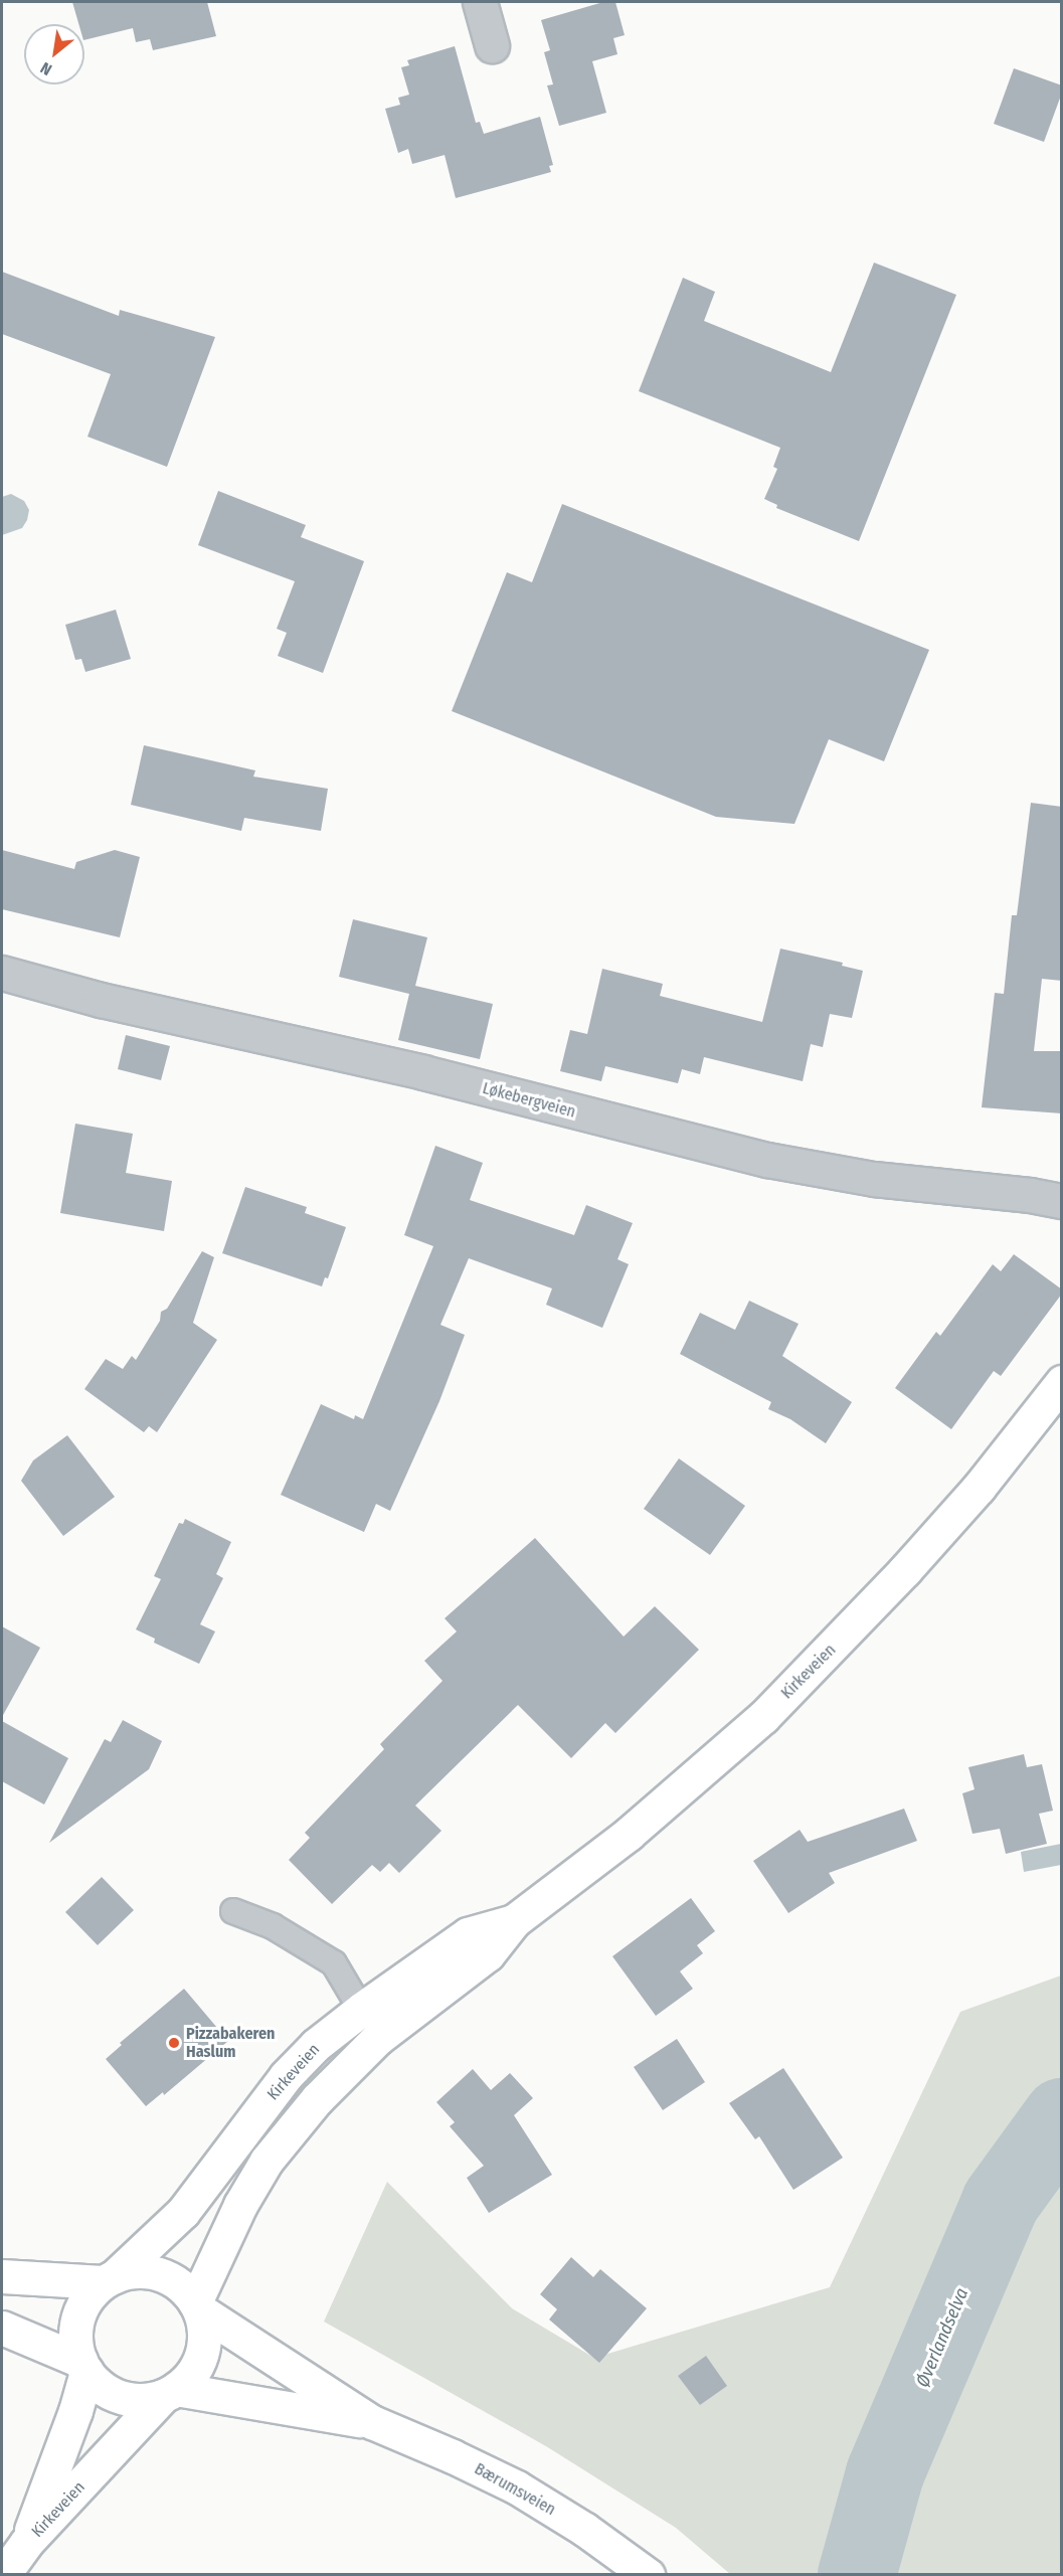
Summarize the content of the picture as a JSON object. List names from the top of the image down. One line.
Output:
{"streets":{"main road":["Kirkeveien","Bærumsveien"],"street":["Løkebergveien"]},"crossings":[["Kirkeveien","Bærumsveien"]],"water":["Øverlandselva"],"places":["Pizzabakeren Haslum"],"north":"bottom left"}
